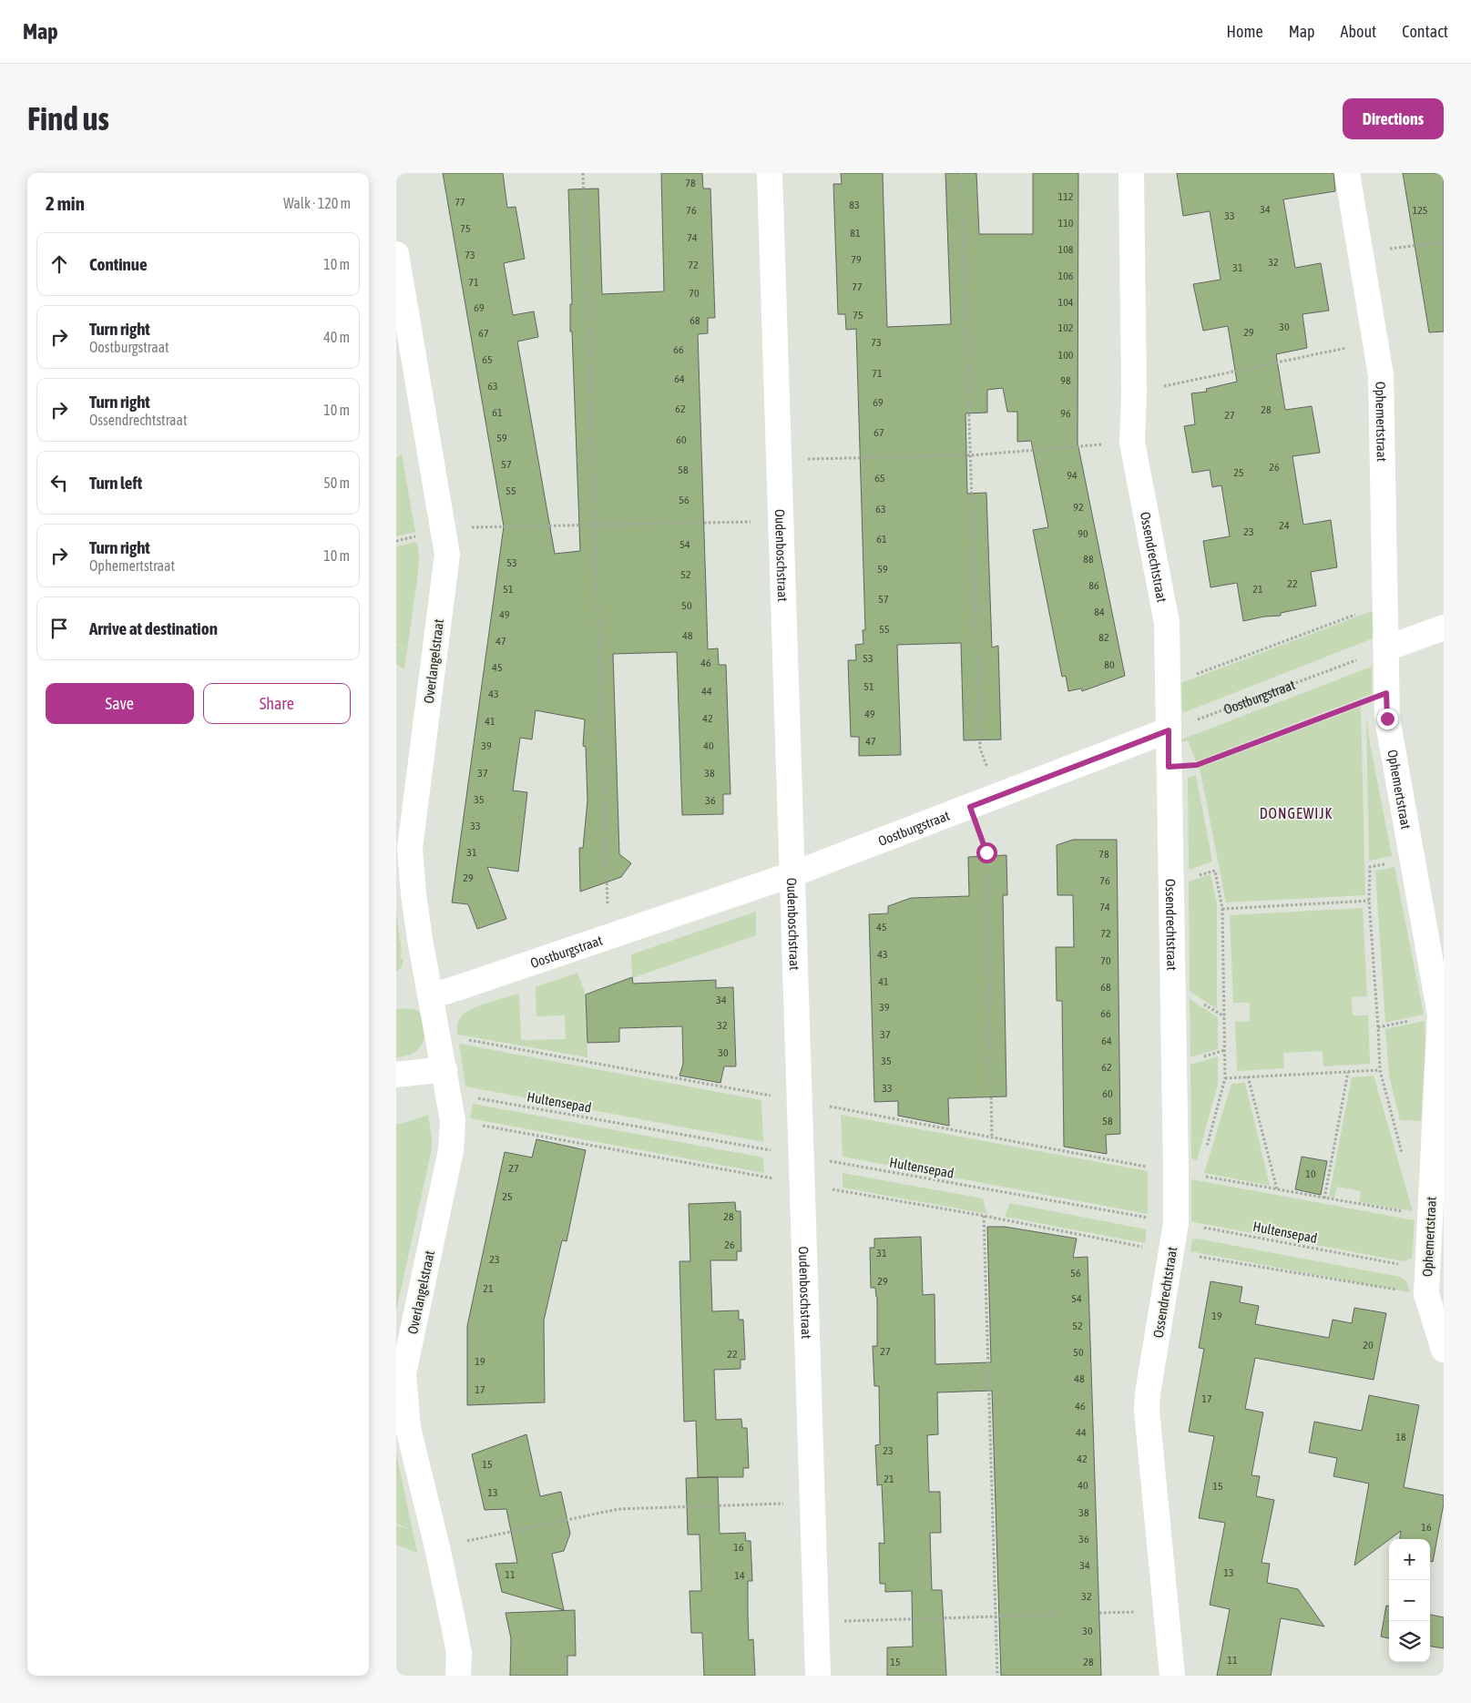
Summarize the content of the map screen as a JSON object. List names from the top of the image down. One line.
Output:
{"streets":{"street":["Ophemertstraat","Oudenboschstraat","Ossendrechtstraat","Overlangelstraat","Oostburgstraat"],"path":["Hultensepad"]},"crossings":[["Ophemertstraat","Oostburgstraat"],["Ophemertstraat","Hultensepad"],["Oudenboschstraat","Oostburgstraat"],["Oudenboschstraat","Hultensepad"],["Ossendrechtstraat","Oostburgstraat"],["Ossendrechtstraat","Hultensepad"],["Overlangelstraat","Oostburgstraat"],["Overlangelstraat","Hultensepad"]],"districts":["DONGEWIJK"],"house_numbers":["78","112","77","83","34","76","125","33","110","75","81","74","108","73","79","32","72","31","106","71","77","70","104","69","75","68","30","102","29","67","73","66","100","65","71","64","98","63","69","62","28","61","96","27","67","59","60","57","26","58","25","94","65","55","56","92","63","24","23","90","61","54","88","53","59","52","22","86","51","21","57","50","84","49","55","48","82","47","53","46","80","45","51","44","43","49","42","41","47","39","40","37","38","35","36","33","31","78","29","76","74","45","72","43","70","41","68","34","39","66","32","37","64","30","35","62","33","60","58","27","10","25","28","26","31","23","56","29","21","54","19","52","20","27","50","22","19","48","17","17","46","44","18","23","42","15","21","40","15","13","38","16","36","16","34","13","11","14","32","30","11","15","28"],"page":{"header":"Map","nav":["Home","Map","About","Contact"],"buttons":["Directions",["Save","Share"]],"title":"Find us","heading":["2 min","Walk · 120 m"],"list":[["Continue","10 m"],["Turn right","Oostburgstraat","40 m"],["Turn right","Ossendrechtstraat","10 m"],["Turn left","50 m"],["Turn right","Ophemertstraat","10 m"],"Arrive at destination"],"map_buttons":["+","−"]}}
